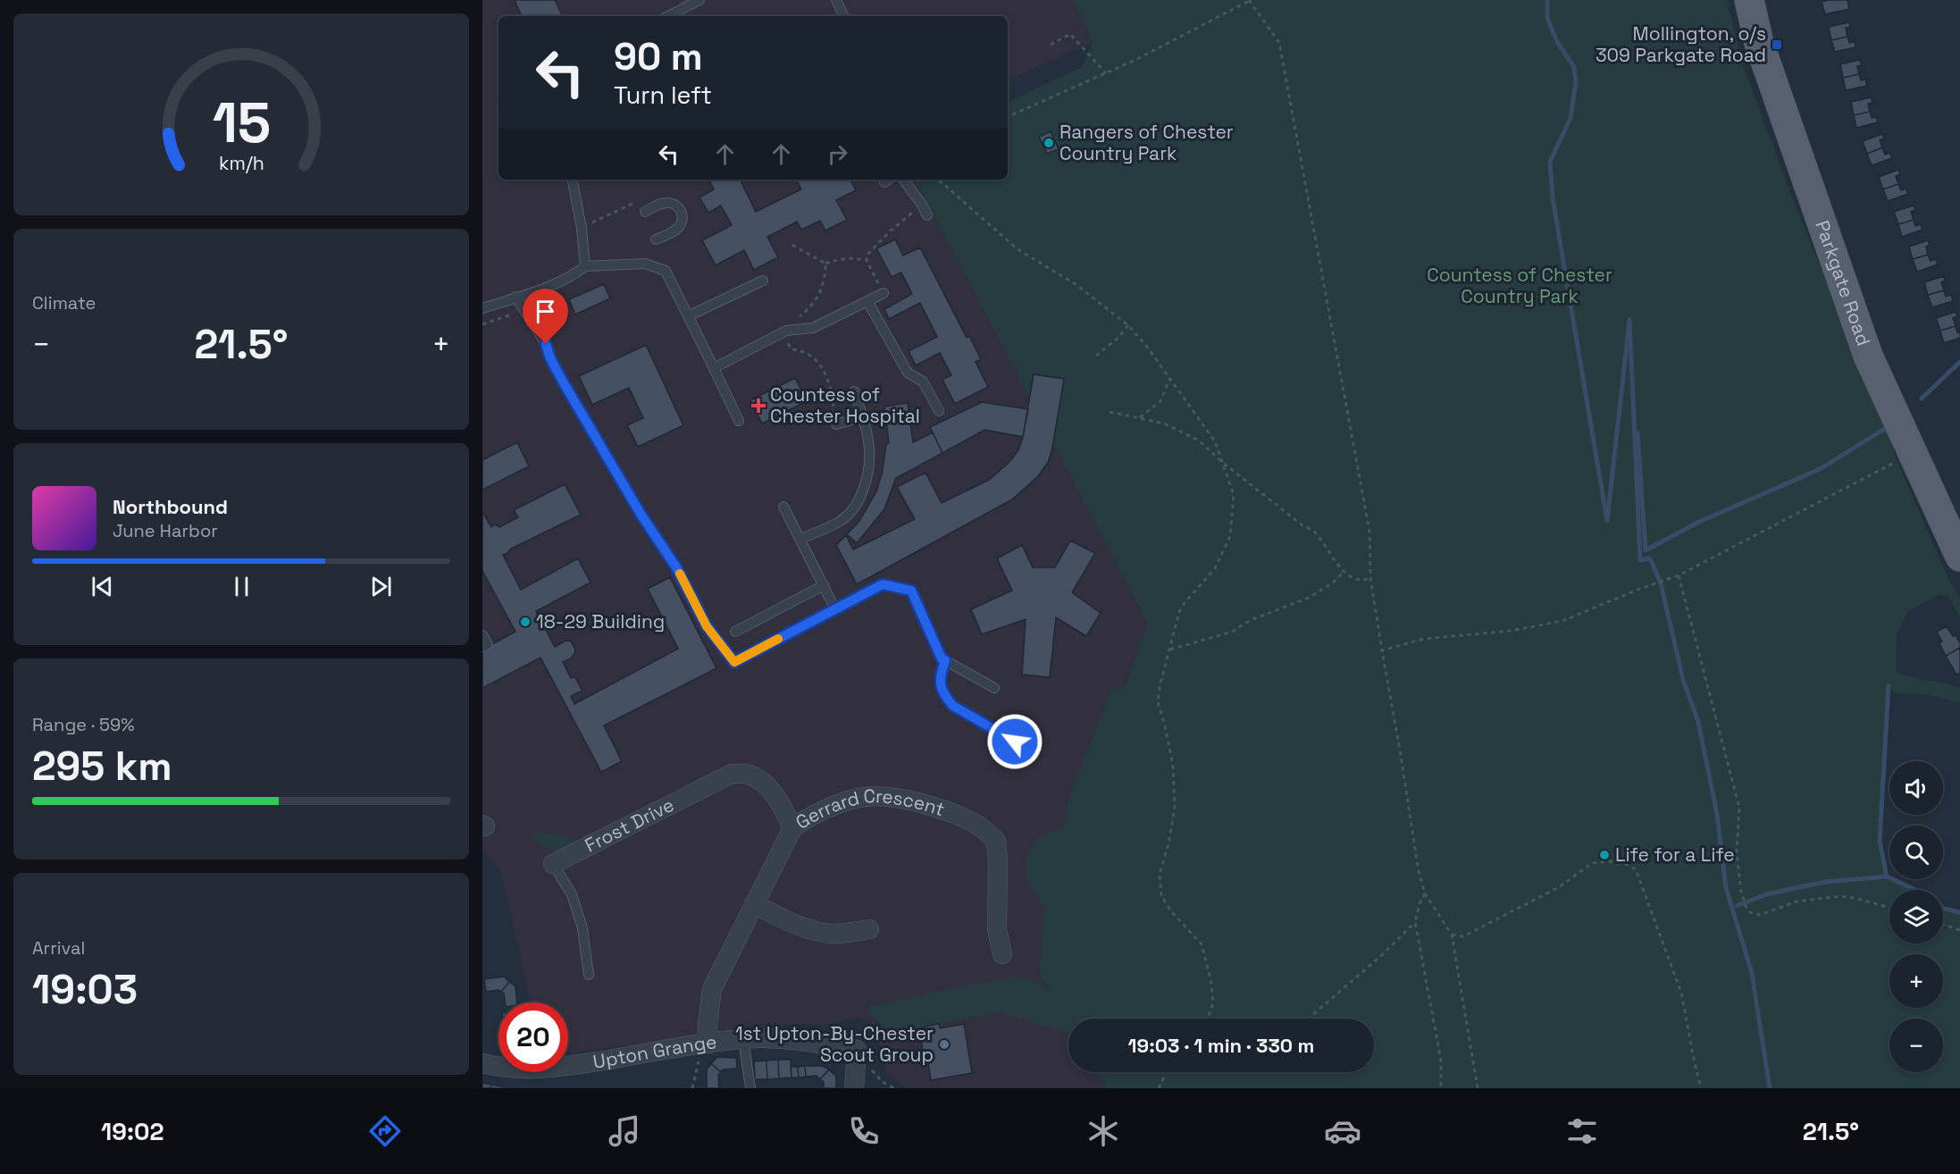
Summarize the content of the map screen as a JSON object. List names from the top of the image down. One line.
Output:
{"streets":{"main road":["Parkgate Road"],"street":["Gerrard Crescent","Frost Drive","Upton Grange"]},"crossings":[["Gerrard Crescent","Frost Drive"],["Gerrard Crescent","Upton Grange"]],"parks":["Countess of Chester Country Park"],"places":{"transit":["Mollington, o/s 309 Parkgate Road"],"other":["Rangers of Chester Country Park","18-29 Building","Life for a Life","1st Upton-By-Chester Scout Group"],"health":["Countess of Chester Hospital"]},"page":{"turn":["90 m","Turn left"],"tile":["Climate",["Range · 59%","295 km"],["Arrival","19:03"]],"heat":["−","21.5°","+"],"song":["Northbound","June Harbor"],"map_buttons":["+","−"],"limit":"20","trip":"19:03 · 1 min · 330 m","tabs":["19:02","21.5°"],"gauge":["15","km/h"]}}
